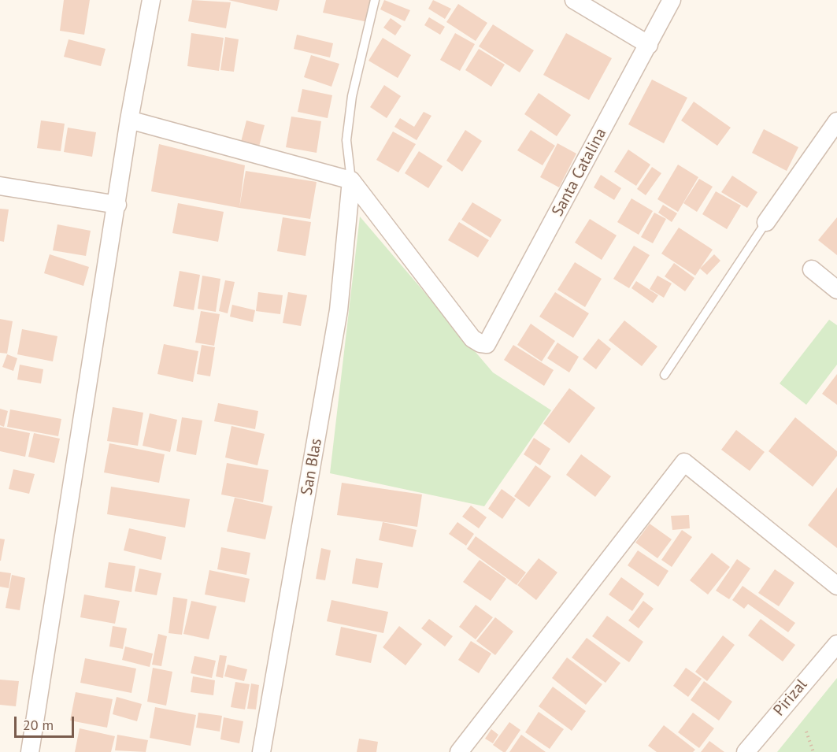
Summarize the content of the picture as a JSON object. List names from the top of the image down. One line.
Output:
{"streets":{"street":["Santa Catalina","San Blas","Pirizal"]},"crossings":[["Santa Catalina","San Blas"]],"scale_bar":"20 m"}
